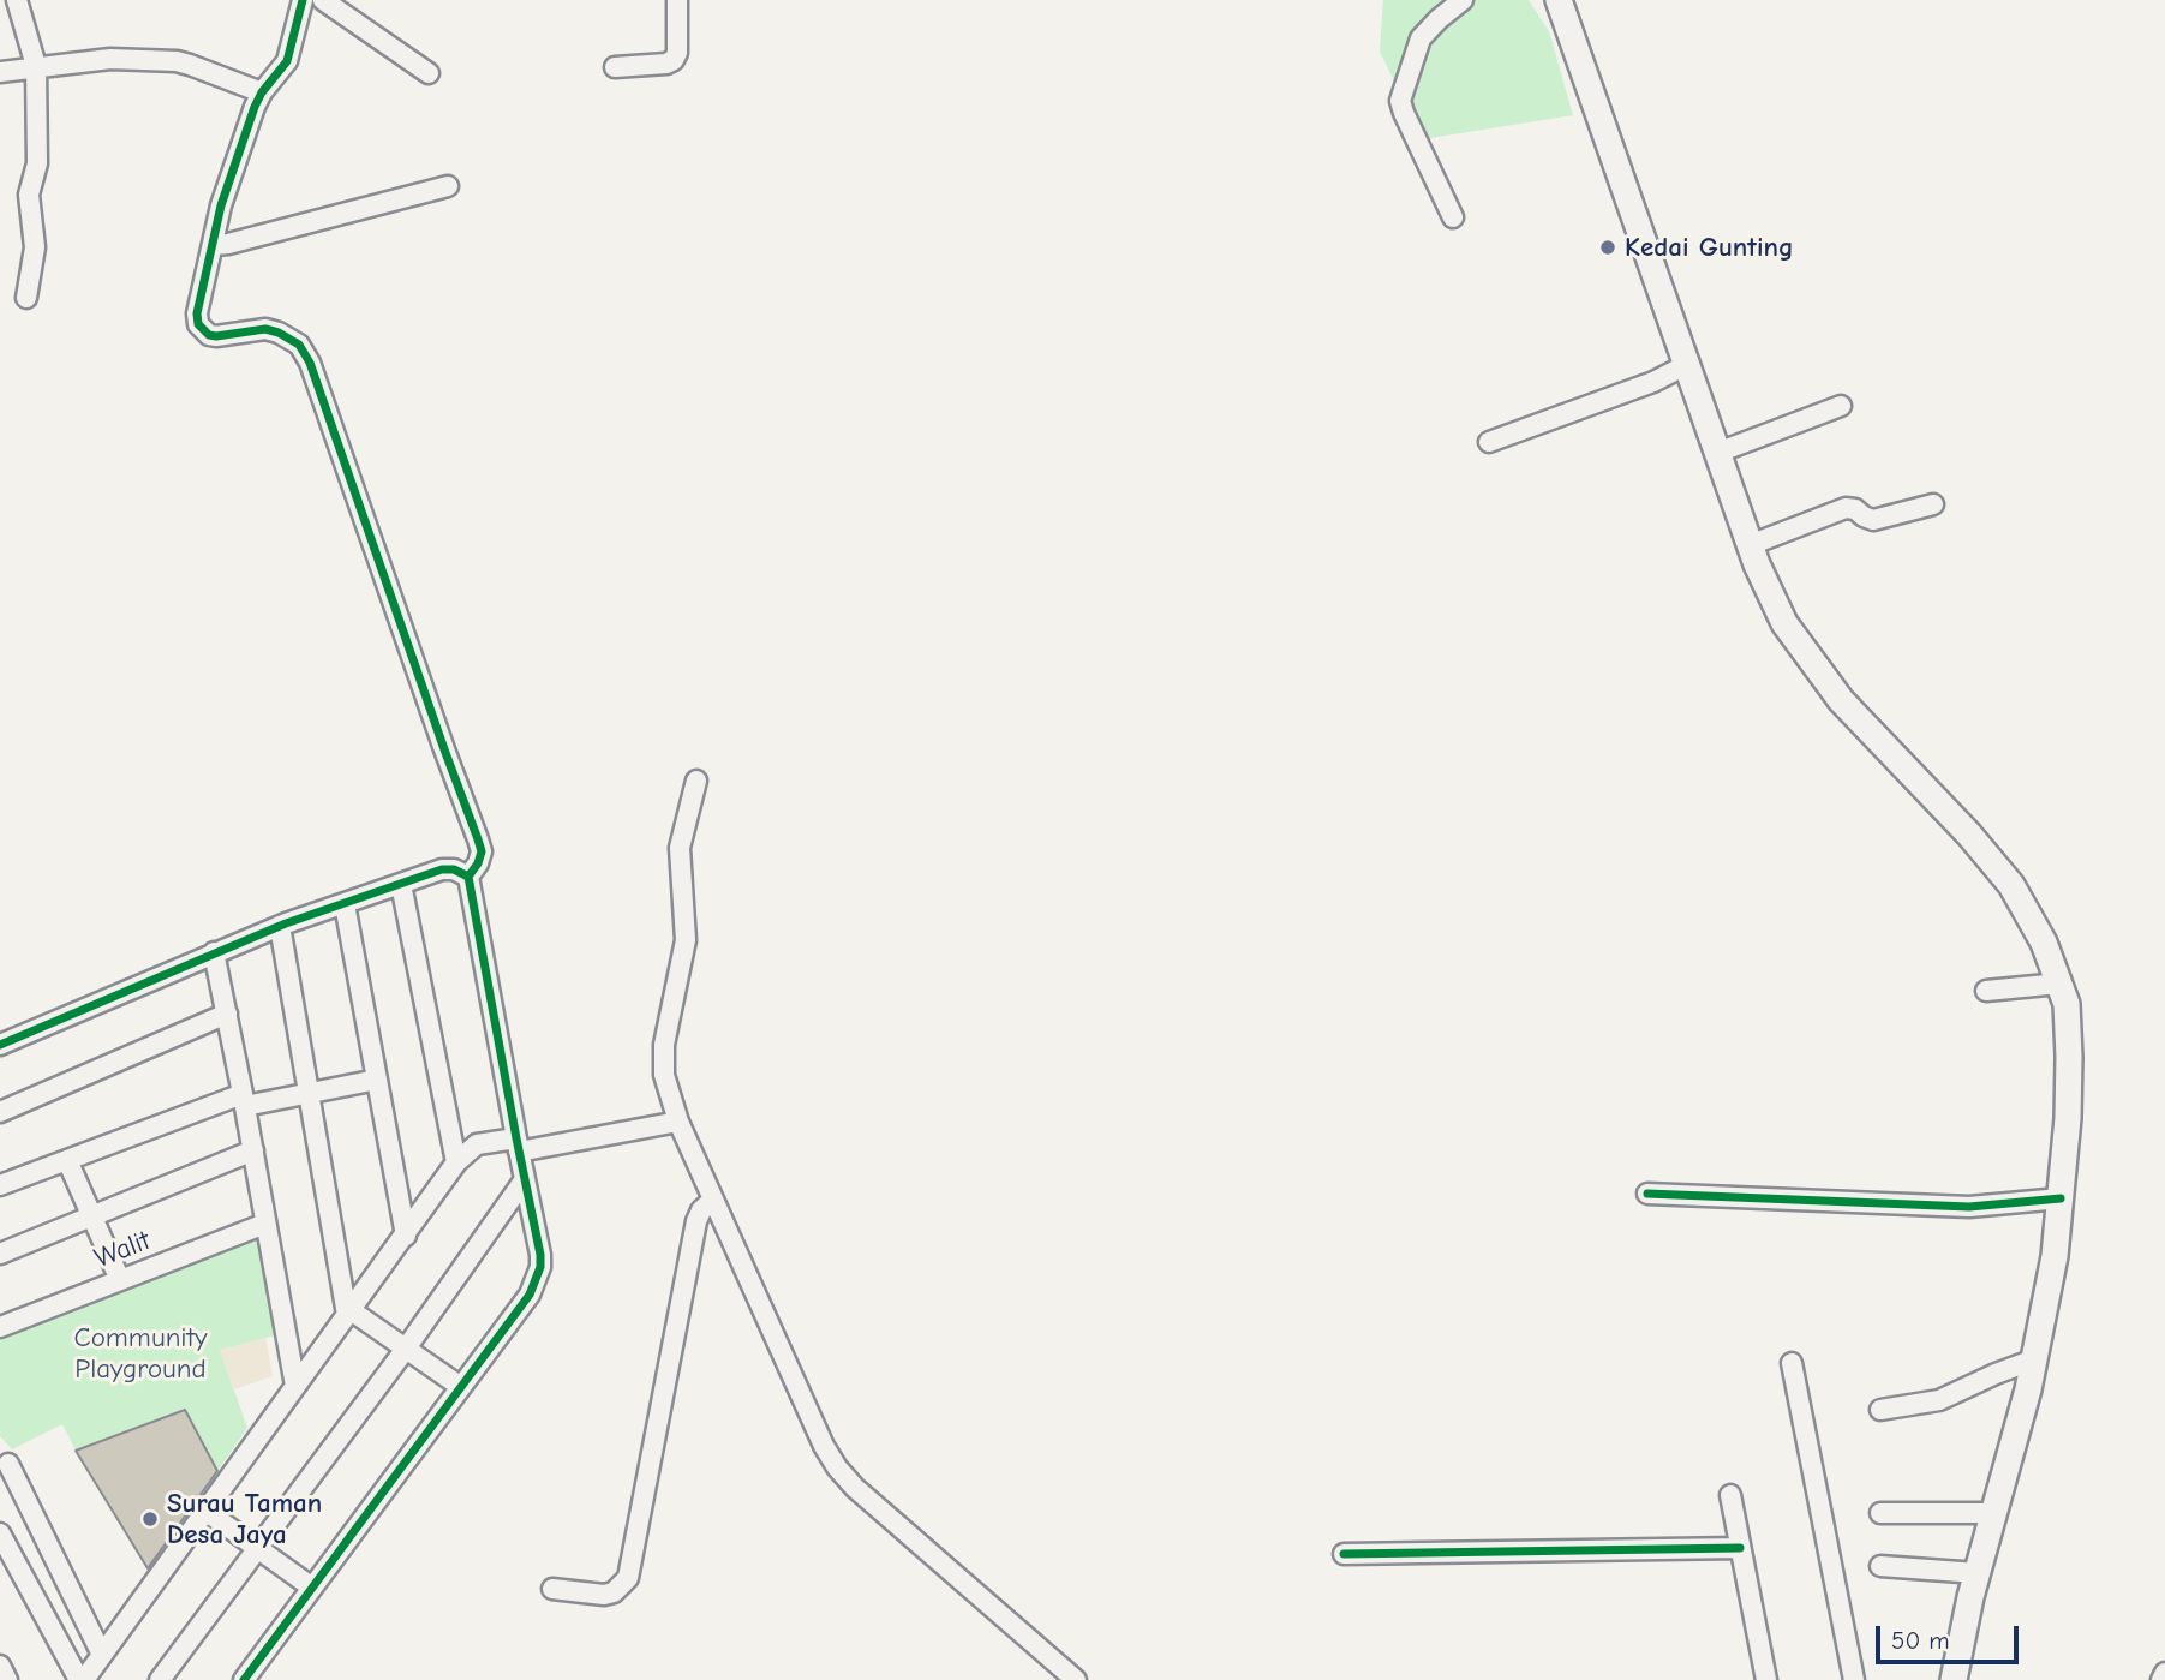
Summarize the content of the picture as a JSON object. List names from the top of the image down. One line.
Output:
{"streets":{"street":["Walit"]},"parks":["Community Playground"],"places":["Kedai Gunting","Surau Taman Desa Jaya"],"scale_bar":"50 m"}
